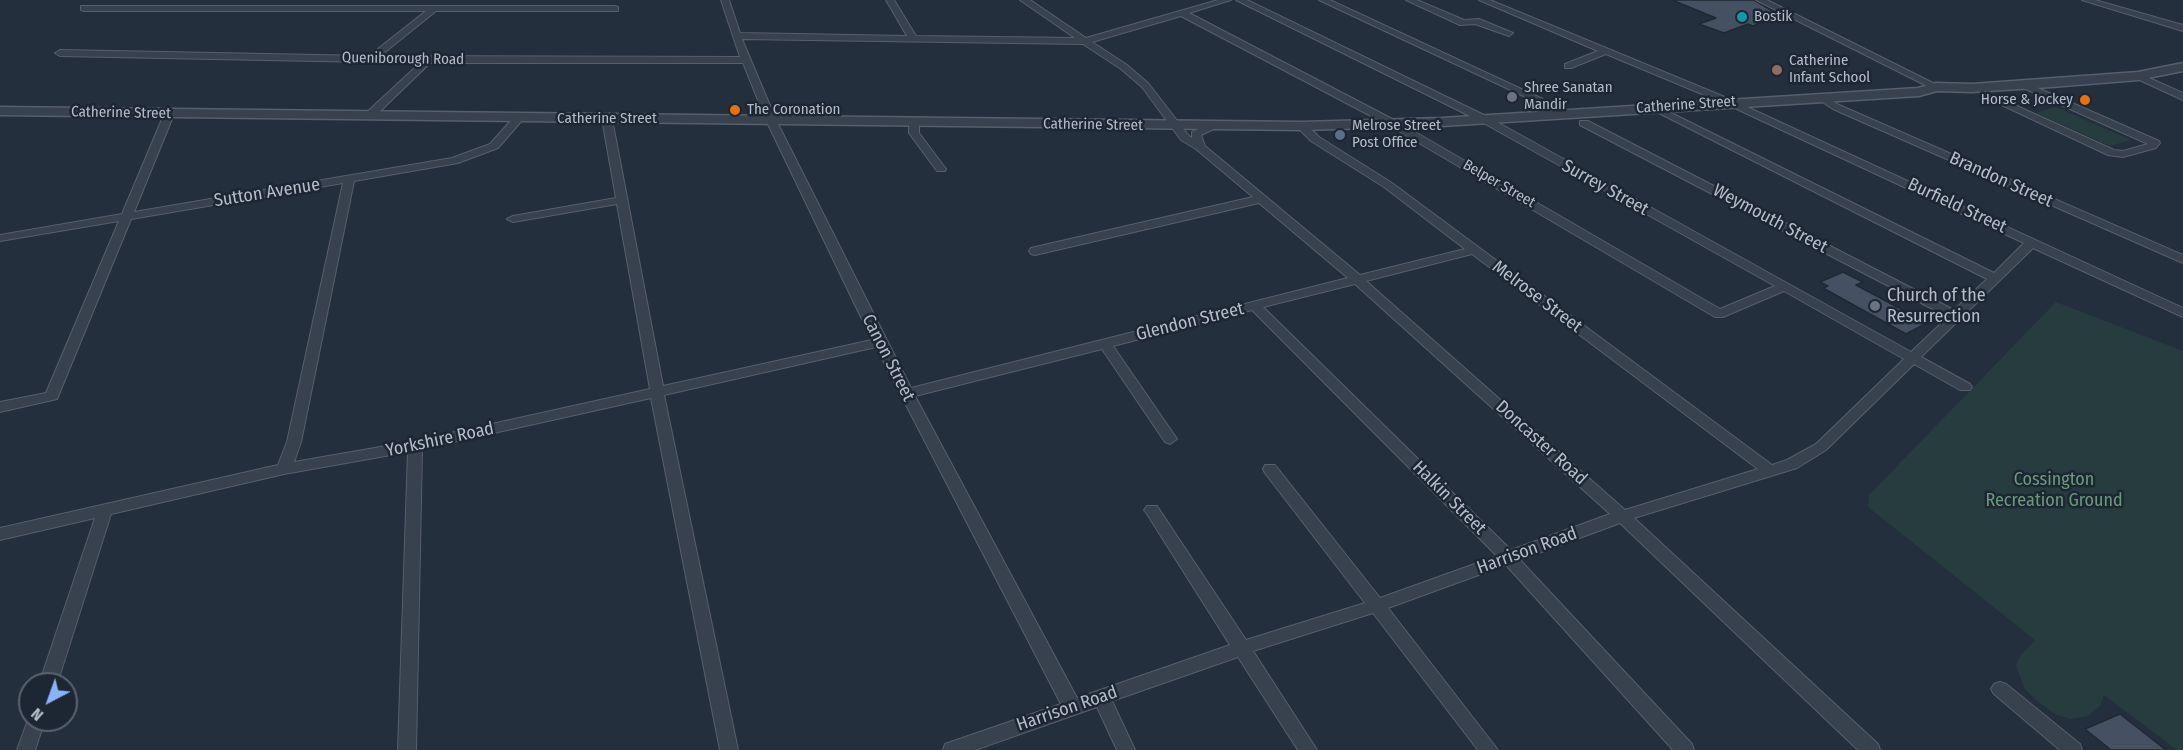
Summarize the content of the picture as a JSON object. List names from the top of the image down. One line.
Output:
{"streets":{"street":["Queniborough Road","Catherine Street","Brandon Street","Belper Street","Surrey Street","Sutton Avenue","Burfield Street","Weymouth Street","Melrose Street","Glendon Street","Canon Street","Yorkshire Road","Doncaster Road","Halkin Street","Harrison Road"]},"crossings":[["Queniborough Road","Canon Street"],["Catherine Street","Brandon Street"],["Catherine Street","Belper Street"],["Catherine Street","Surrey Street"],["Catherine Street","Sutton Avenue"],["Catherine Street","Burfield Street"],["Catherine Street","Melrose Street"],["Catherine Street","Canon Street"],["Catherine Street","Doncaster Road"],["Belper Street","Surrey Street"],["Surrey Street","Harrison Road"],["Burfield Street","Harrison Road"],["Weymouth Street","Harrison Road"],["Melrose Street","Glendon Street"],["Melrose Street","Harrison Road"],["Glendon Street","Canon Street"],["Glendon Street","Doncaster Road"],["Glendon Street","Halkin Street"],["Canon Street","Yorkshire Road"],["Canon Street","Harrison Road"],["Doncaster Road","Harrison Road"],["Halkin Street","Harrison Road"]],"parks":["Cossington Recreation Ground"],"places":["Bostik","Catherine Infant School","Shree Sanatan Mandir","Horse & Jockey","The Coronation","Melrose Street Post Office","Church of the Resurrection"],"north":"bottom left"}
